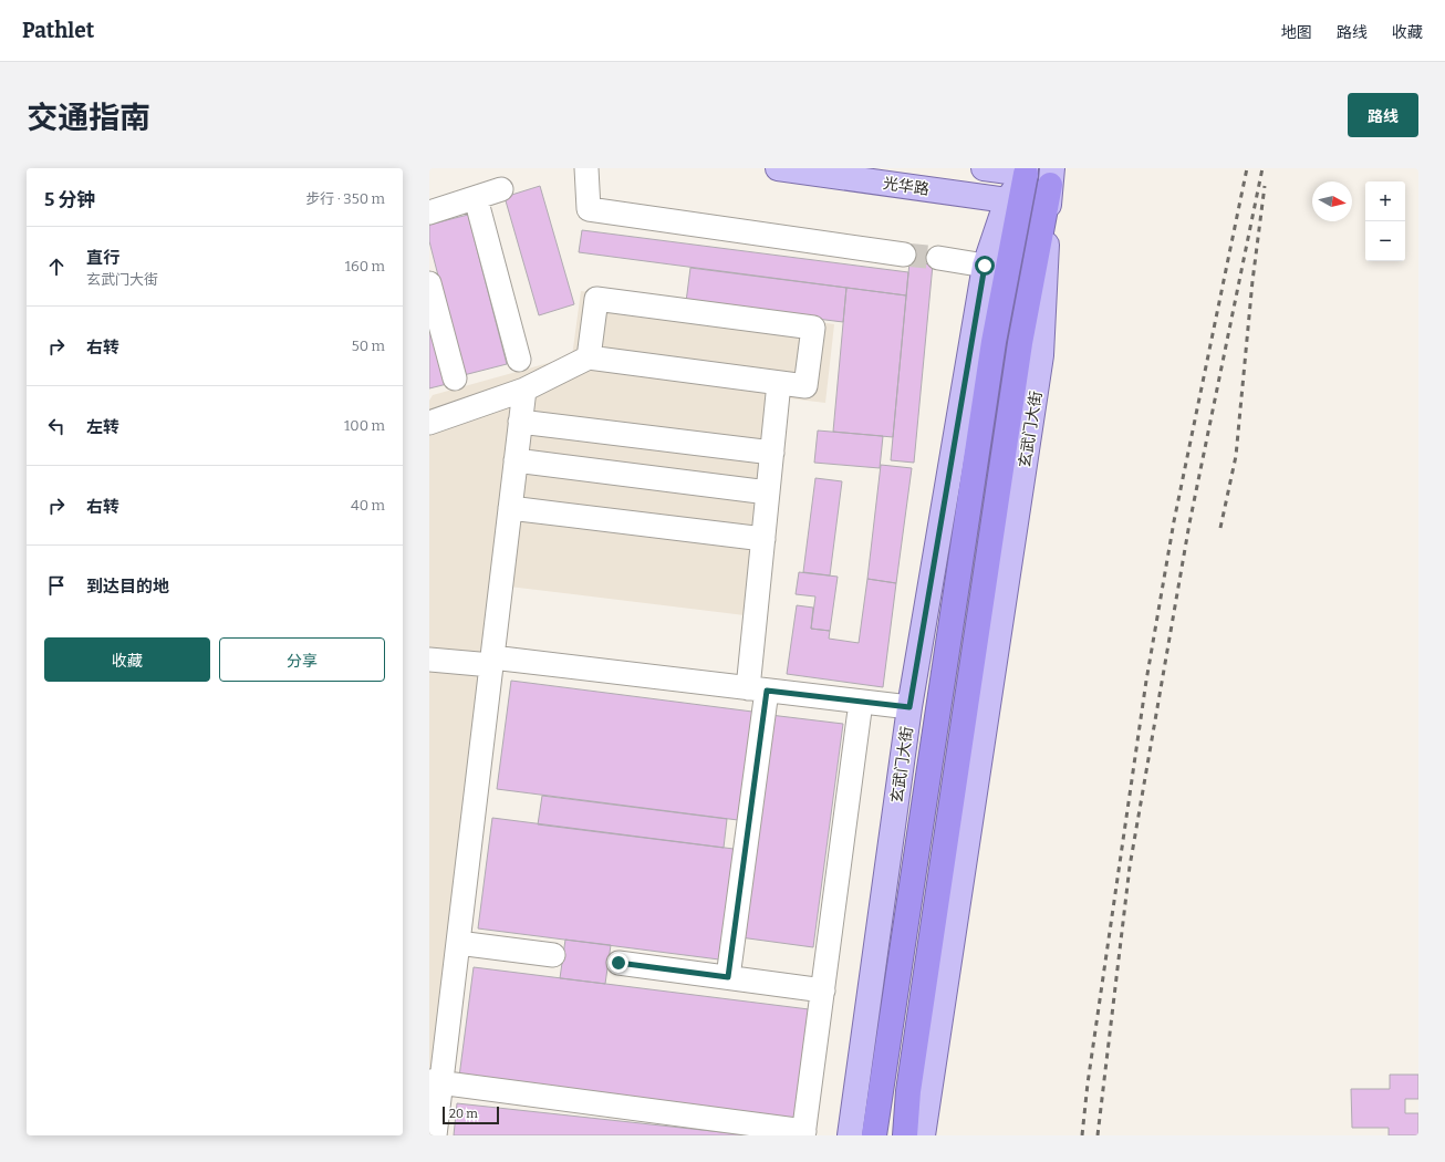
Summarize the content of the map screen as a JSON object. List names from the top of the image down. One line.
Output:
{"streets":{"main road":["光华路","玄武门大街"]},"crossings":[["光华路","玄武门大街"]],"scale_bar":"20 m","north":"right","page":{"header":"Pathlet","nav":["地图","路线","收藏"],"title":"交通指南","buttons":["路线",["收藏","分享"]],"heading":["5 分钟","步行 · 350 m"],"map_buttons":["+","−"],"list":[["直行","玄武门大街","160 m"],["右转","50 m"],["左转","100 m"],["右转","40 m"],"到达目的地"],"scale":"20 m"}}
